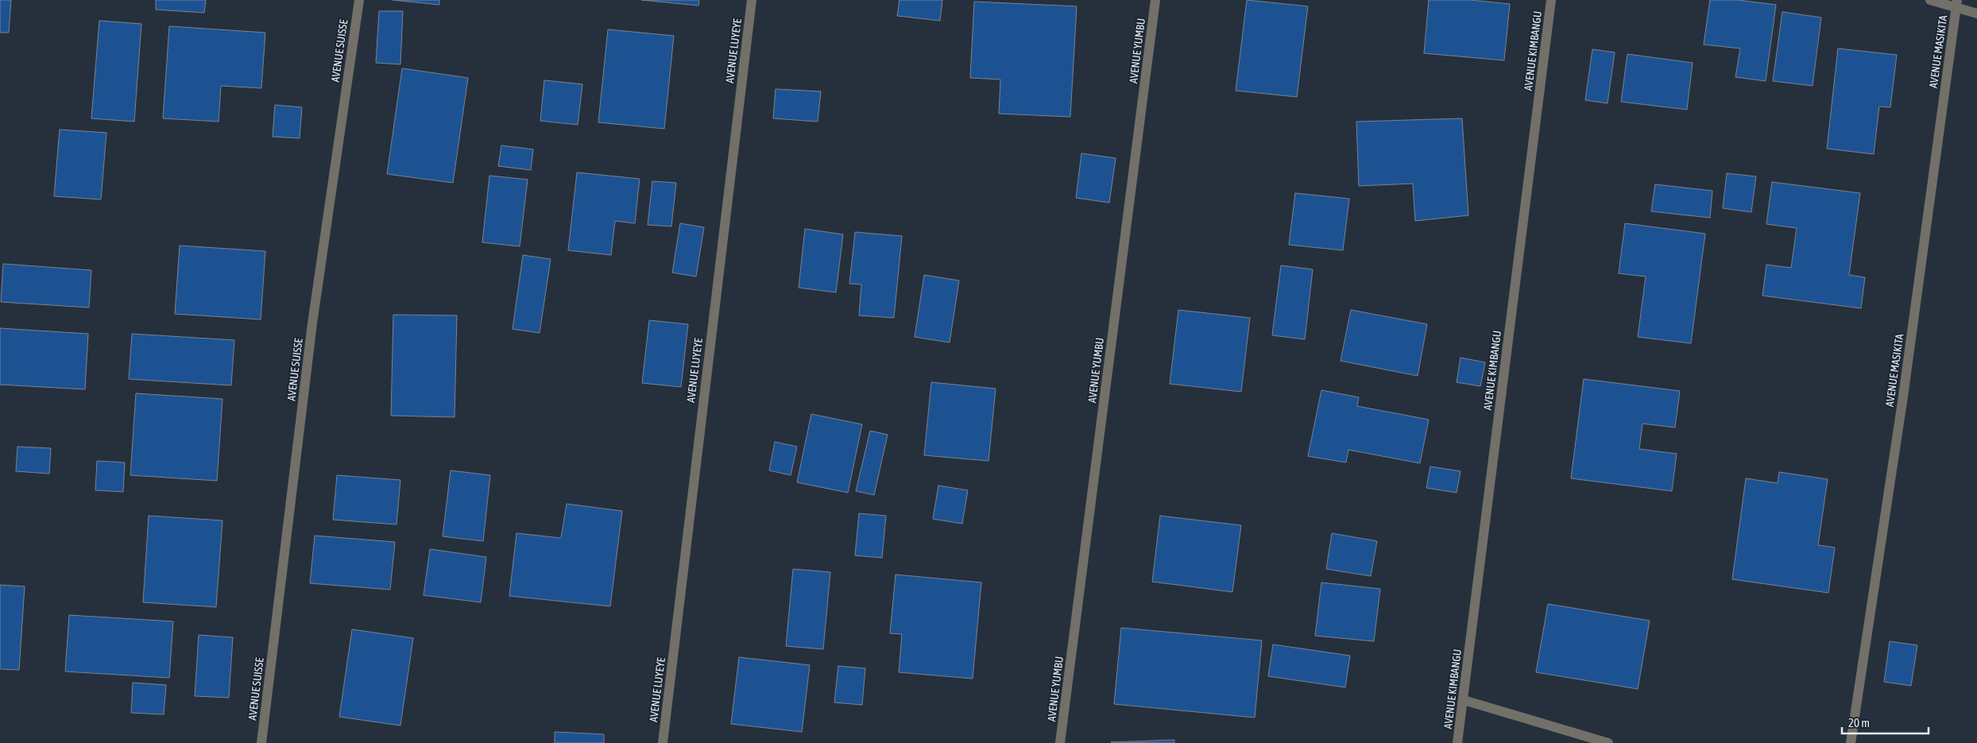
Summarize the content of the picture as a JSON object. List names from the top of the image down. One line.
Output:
{"streets":{"street":["AVENUE SUISSE","AVENUE LUYEYE","AVENUE YUMBU","AVENUE KIMBANGU","AVENUE MASIKITA"]},"scale_bar":"20 m"}
